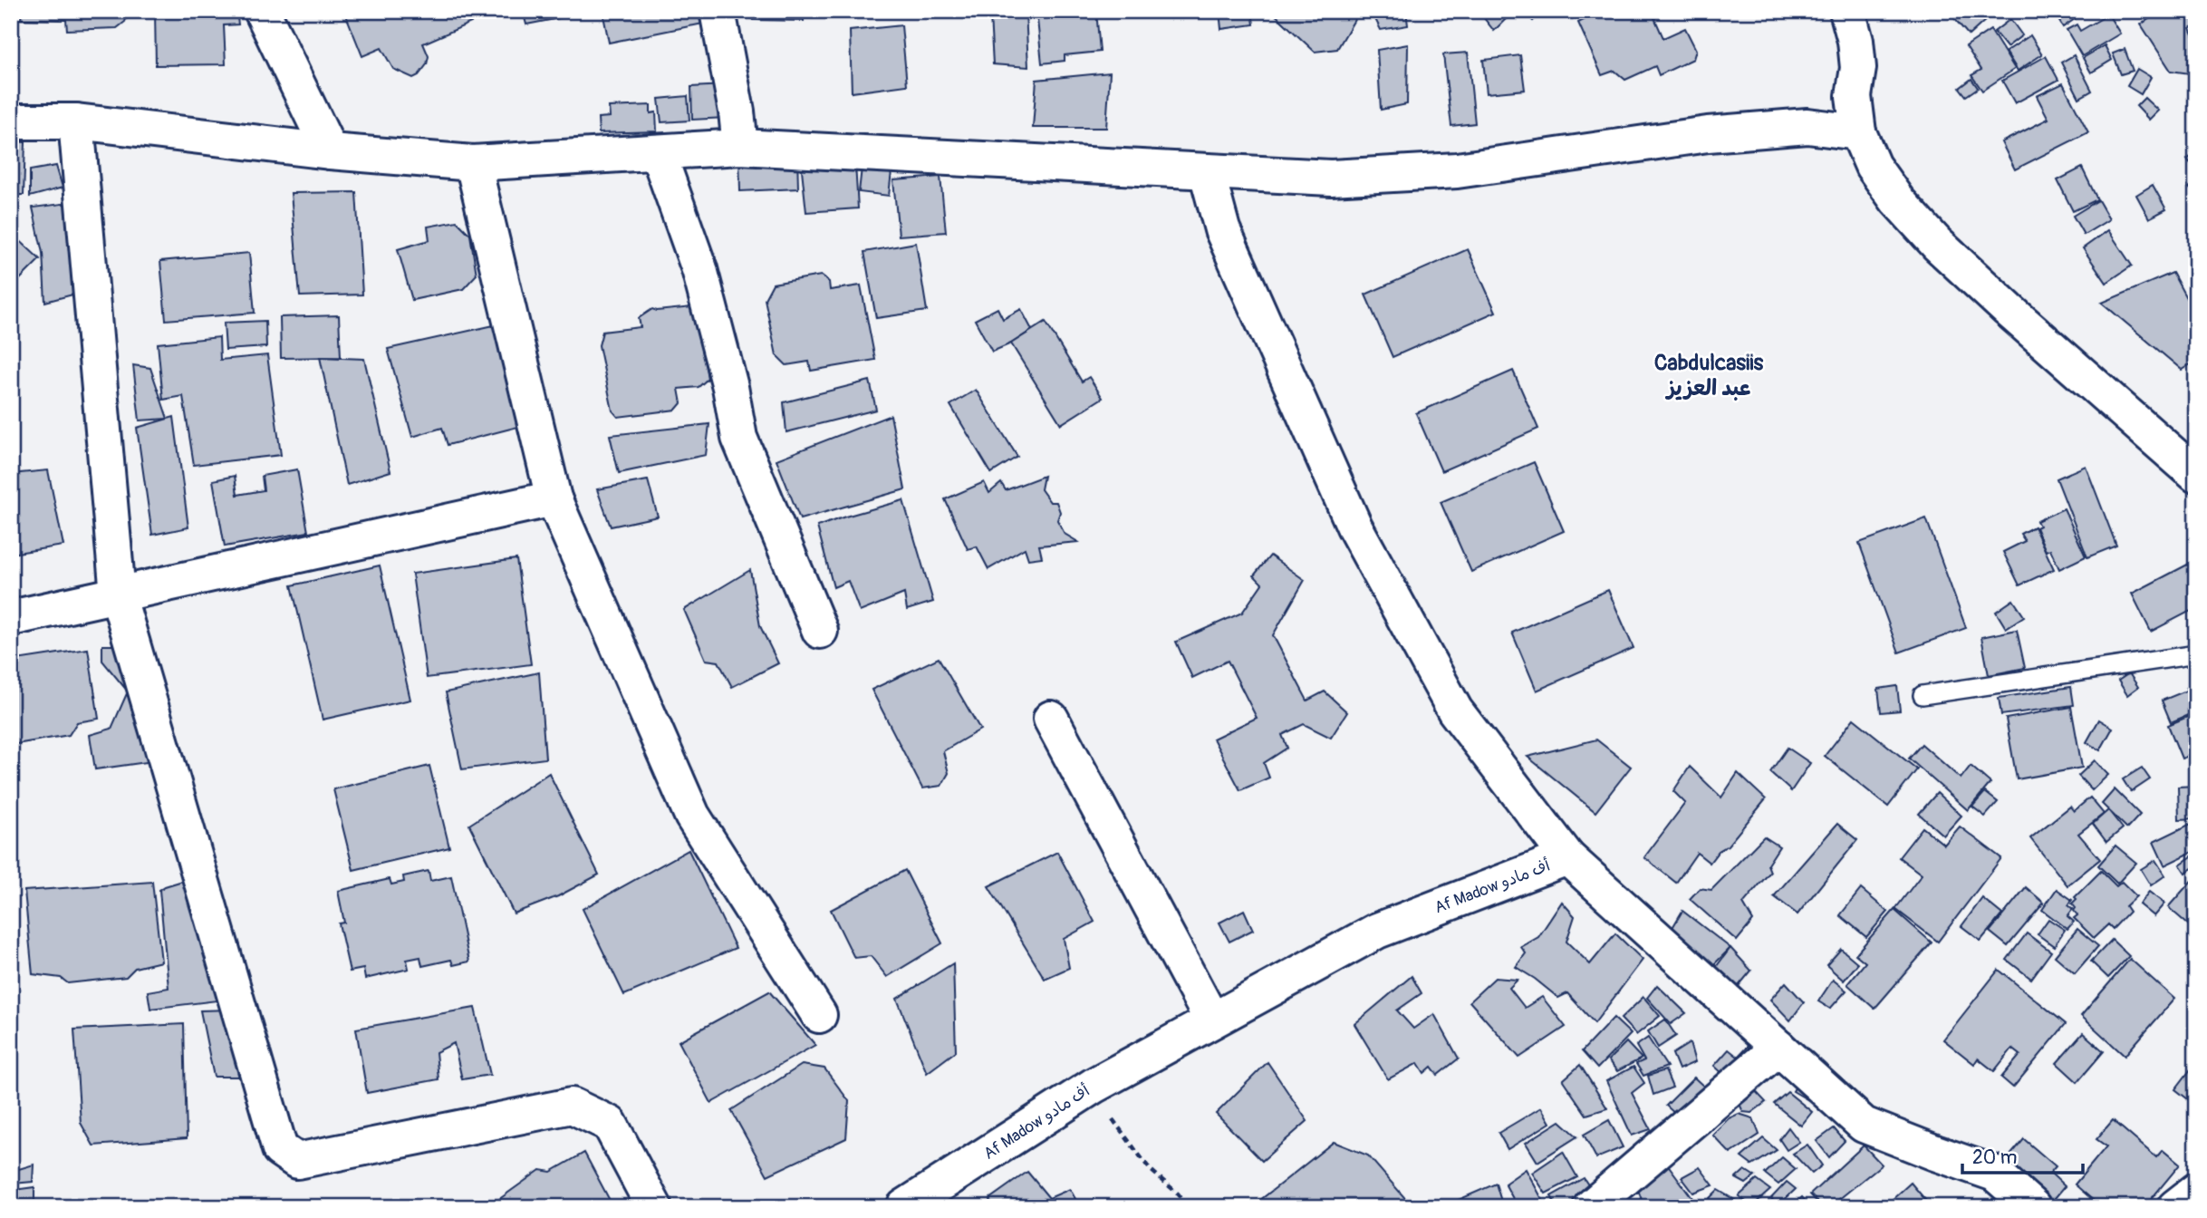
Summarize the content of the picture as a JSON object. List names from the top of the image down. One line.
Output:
{"streets":{"street":["Af Madow أف مادو"]},"districts":["Cabdulcasiis عبد العزيز"],"scale_bar":"20 m"}
